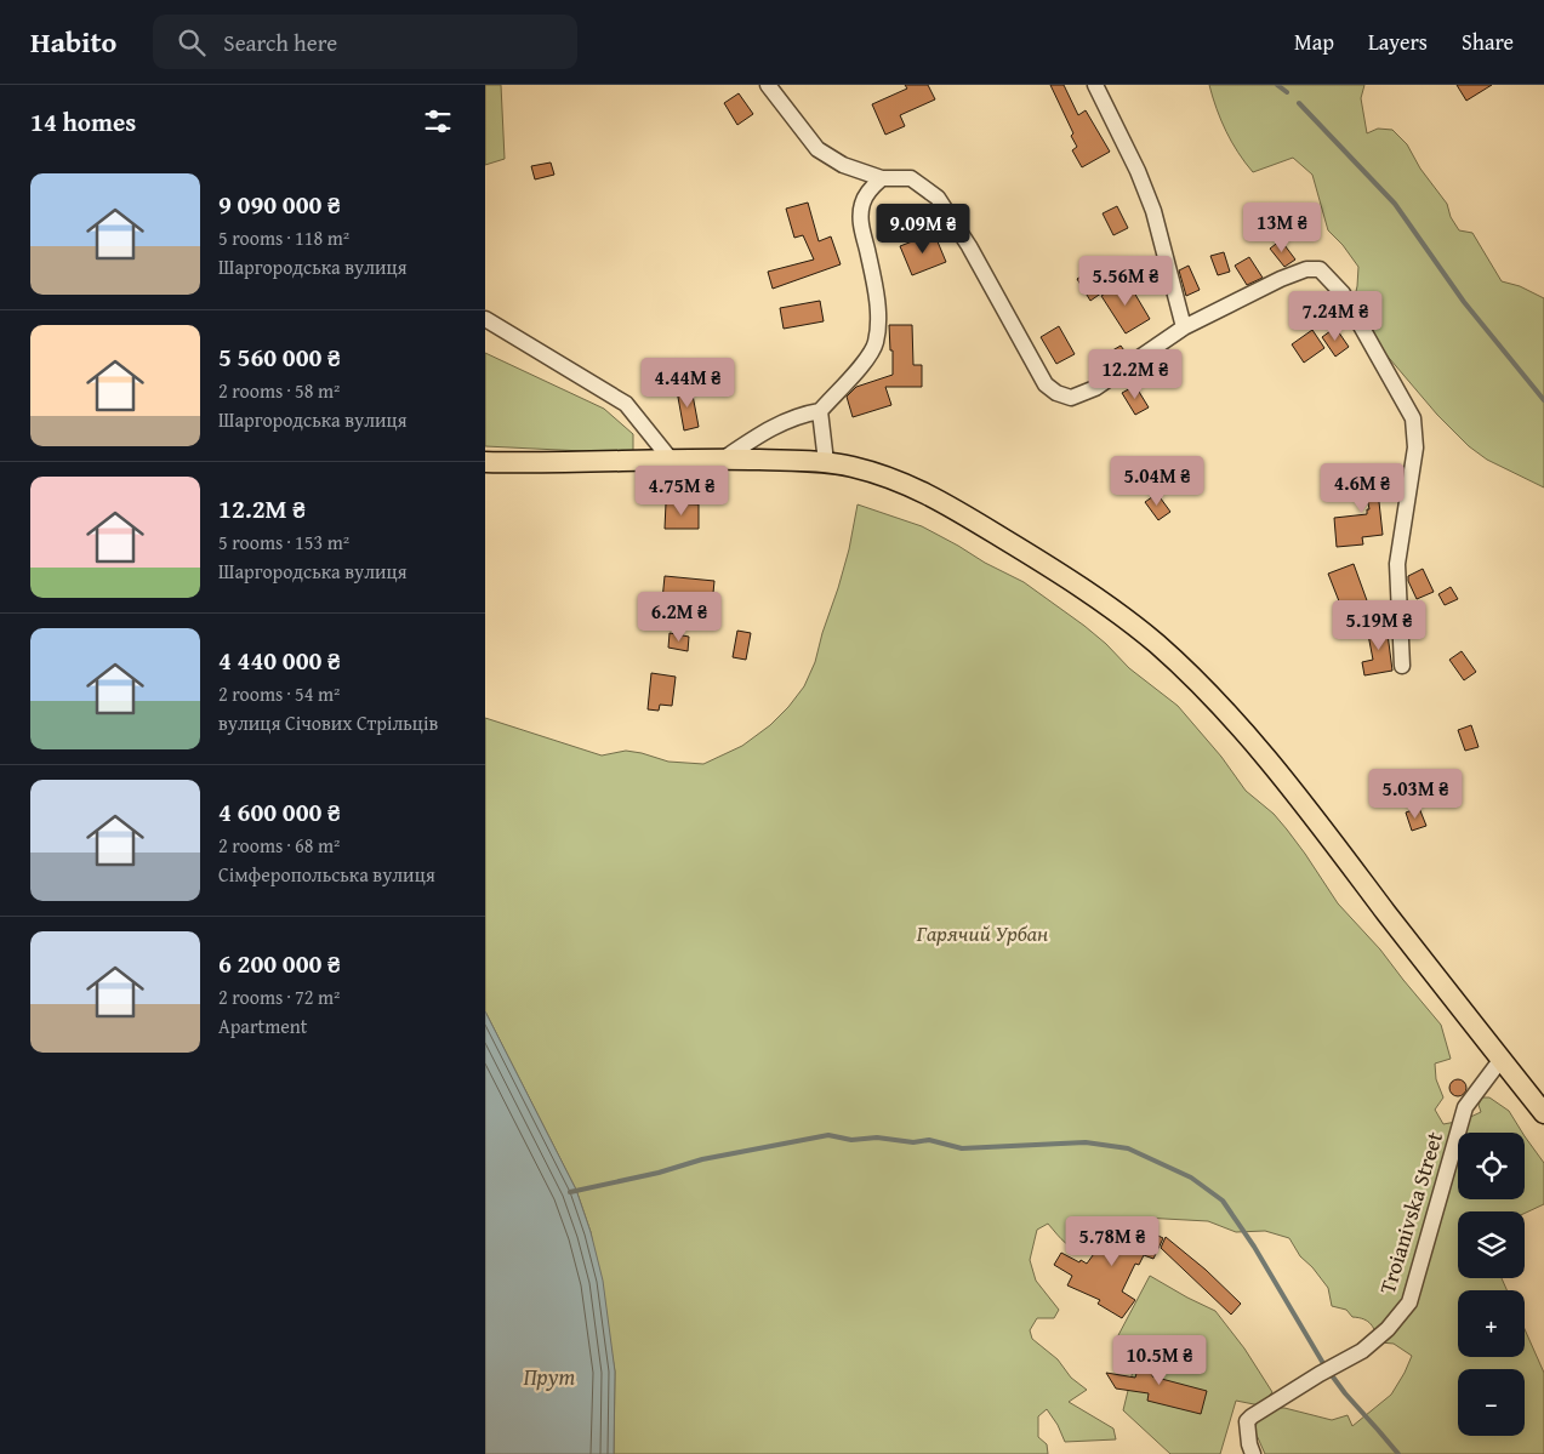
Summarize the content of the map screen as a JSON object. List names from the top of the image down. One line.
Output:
{"streets":{"street":["Troianivska Street"]},"water":["Прут"],"parks":["Гарячий Урбан"],"page":{"header":"Habito","search":"Search here","nav":["Map","Layers","Share"],"heading":"14 homes","list":[{"name":"9 090 000 ₴","note":"5 rooms · 118 m² · Шаргородська вулиця"},{"name":"5 560 000 ₴","note":"2 rooms · 58 m² · Шаргородська вулиця"},{"name":"12.2M ₴","note":"5 rooms · 153 m² · Шаргородська вулиця"},{"name":"4 440 000 ₴","note":"2 rooms · 54 m² · вулиця Січових Стрільців"},{"name":"4 600 000 ₴","note":"2 rooms · 68 m² · Сімферопольська вулиця"},{"name":"6 200 000 ₴","note":"2 rooms · 72 m² · Apartment"}],"price":["13M ₴","9.09M ₴","5.56M ₴","7.24M ₴","12.2M ₴","4.44M ₴","5.04M ₴","4.6M ₴","4.75M ₴","6.2M ₴","5.19M ₴","5.03M ₴","5.78M ₴","10.5M ₴"],"map_buttons":["+","−"]}}
